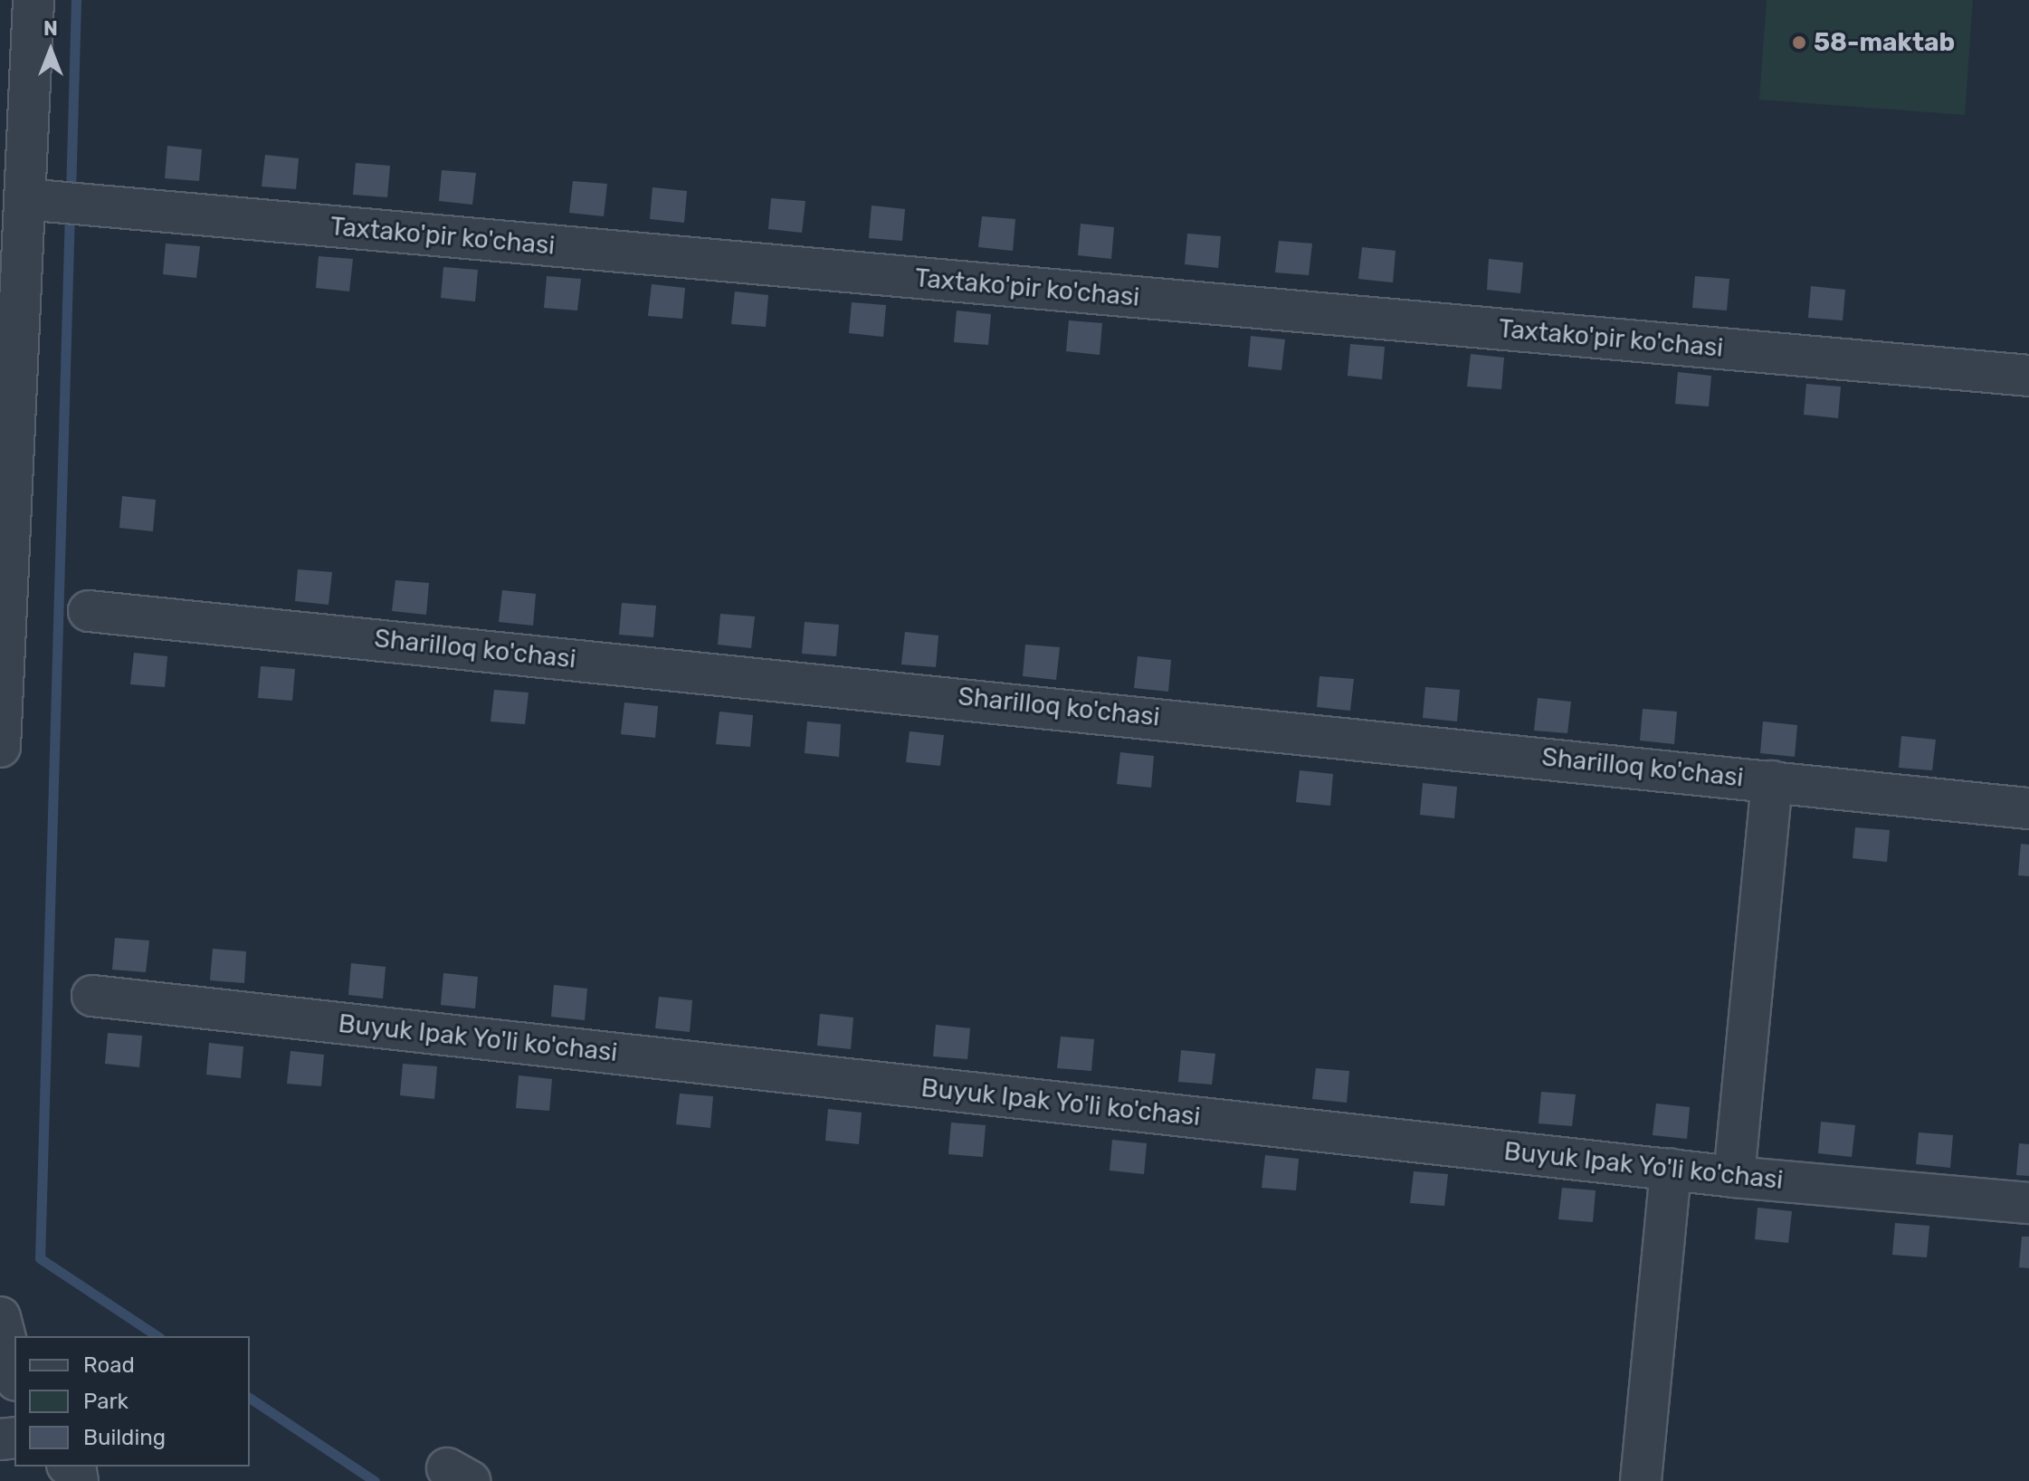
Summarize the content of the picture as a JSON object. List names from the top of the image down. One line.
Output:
{"streets":{"street":["Taxtako'pir ko'chasi","Sharilloq ko'chasi","Buyuk Ipak Yo'li ko'chasi"]},"places":["58-maktab"],"legend":["Road","Park","Building"],"north":"top"}
